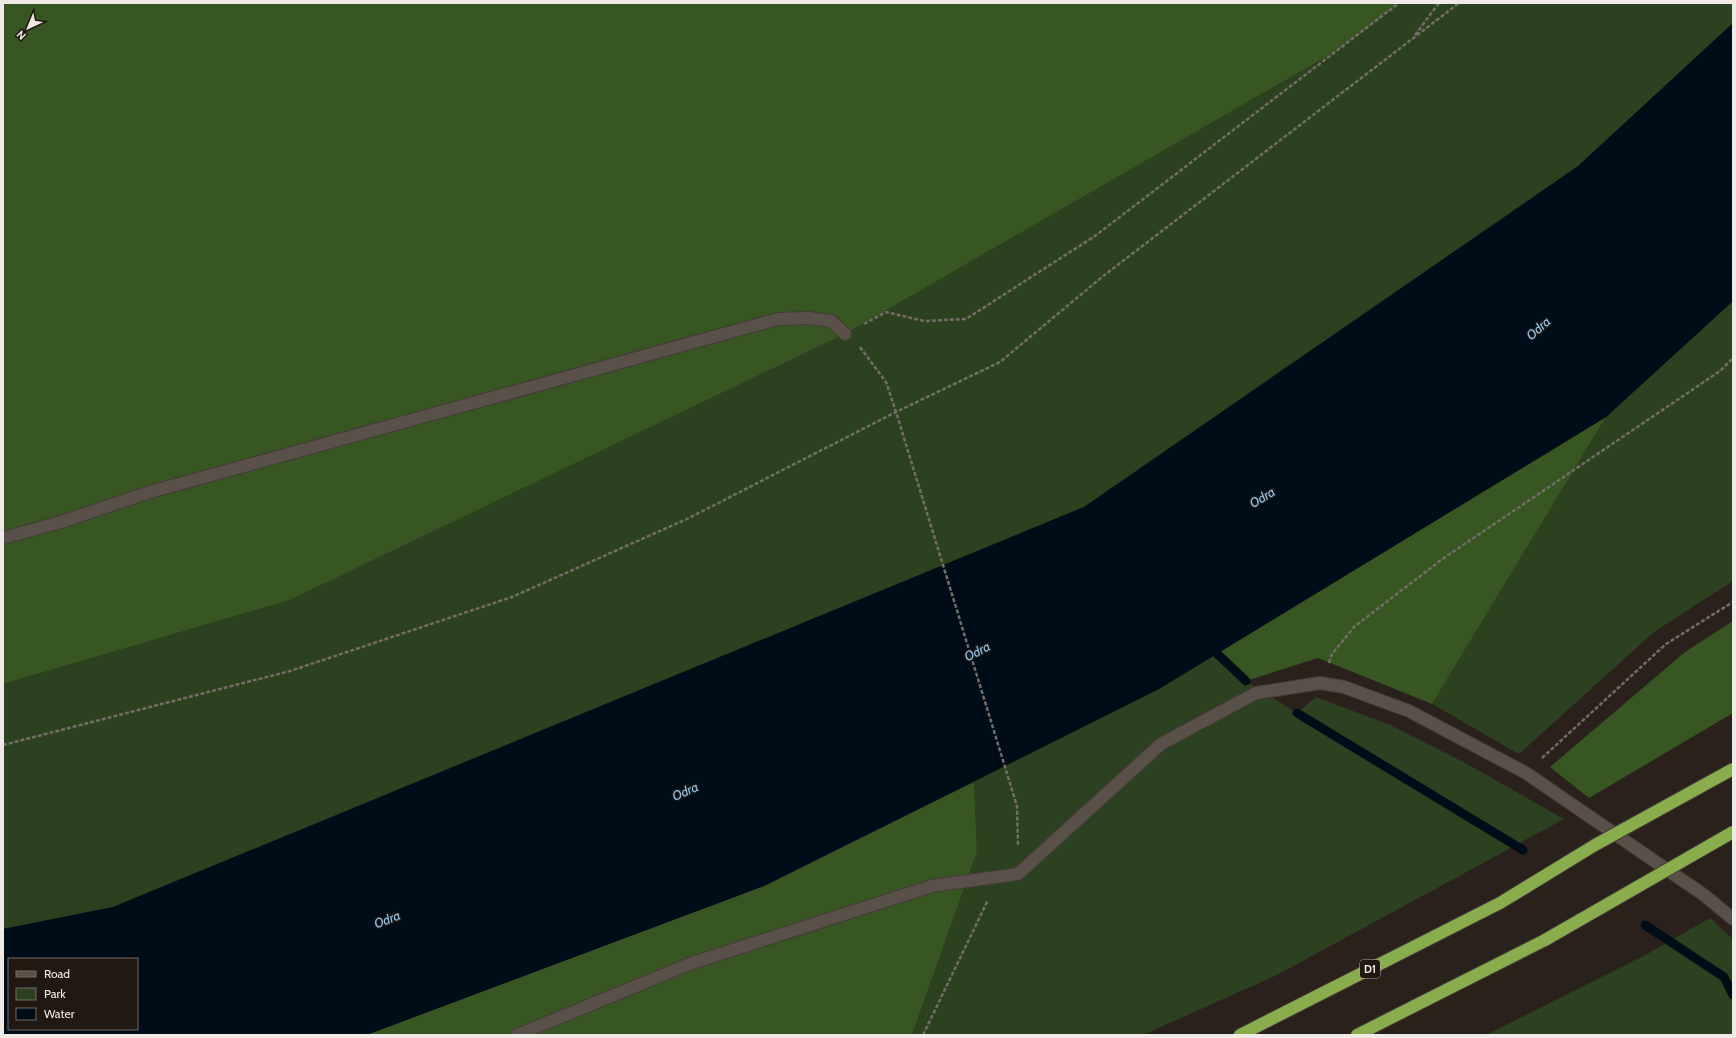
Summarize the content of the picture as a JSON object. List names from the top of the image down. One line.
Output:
{"streets":{"highway":["D1"]},"water":["Odra"],"legend":["Road","Park","Water"],"north":"bottom left"}
